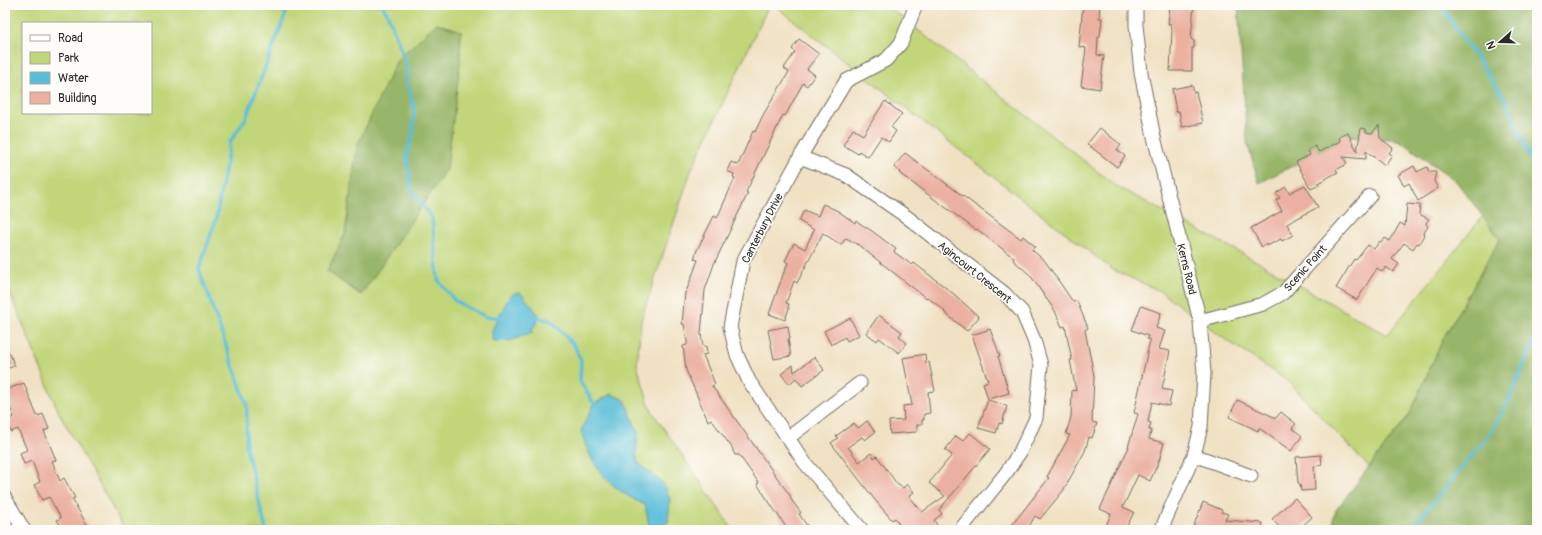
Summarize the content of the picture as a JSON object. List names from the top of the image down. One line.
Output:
{"streets":{"street":["Canterbury Drive","Scenic Point","Kerns Road","Agincourt Crescent"]},"crossings":[["Canterbury Drive","Agincourt Crescent"],["Scenic Point","Kerns Road"]],"legend":["Road","Park","Water","Building"],"north":"left"}
